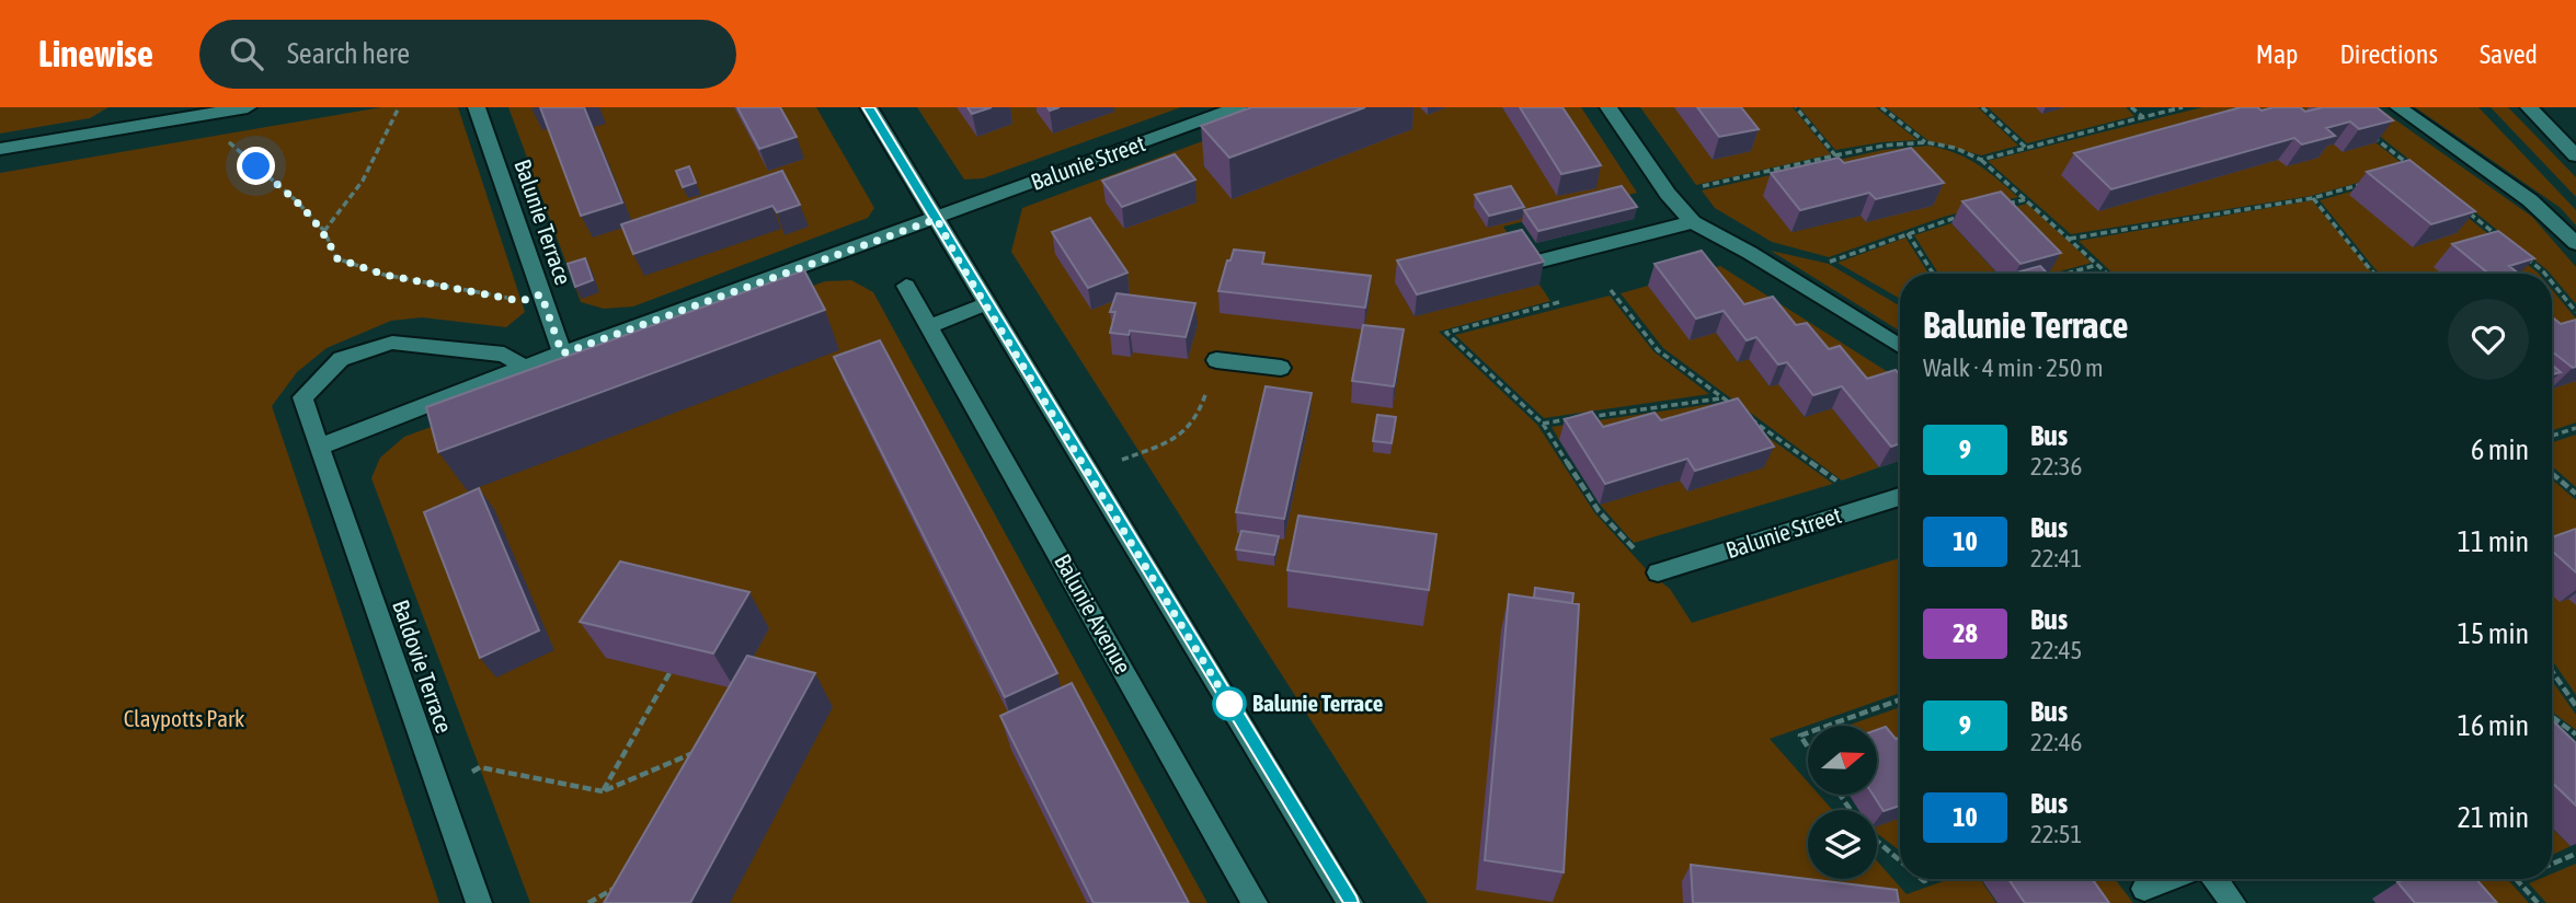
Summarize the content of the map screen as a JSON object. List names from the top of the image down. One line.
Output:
{"streets":{"street":["Balunie Street","Balunie Terrace","Balunie Avenue","Baldovie Terrace"]},"parks":["Claypotts Park"],"places":["Balunie Terrace"],"lines":["bus line 9"],"north":"right","page":{"header":"Linewise","search":"Search here","nav":["Map","Directions","Saved"],"heading":["Balunie Terrace","Walk · 4 min · 250 m"],"list":[{"mark":"9","name":"Bus","note":"22:36","value":"6 min"},{"mark":"10","name":"Bus","note":"22:41","value":"11 min"},{"mark":"28","name":"Bus","note":"22:45","value":"15 min"},{"mark":"9","name":"Bus","note":"22:46","value":"16 min"},{"mark":"10","name":"Bus","note":"22:51","value":"21 min"}]}}
